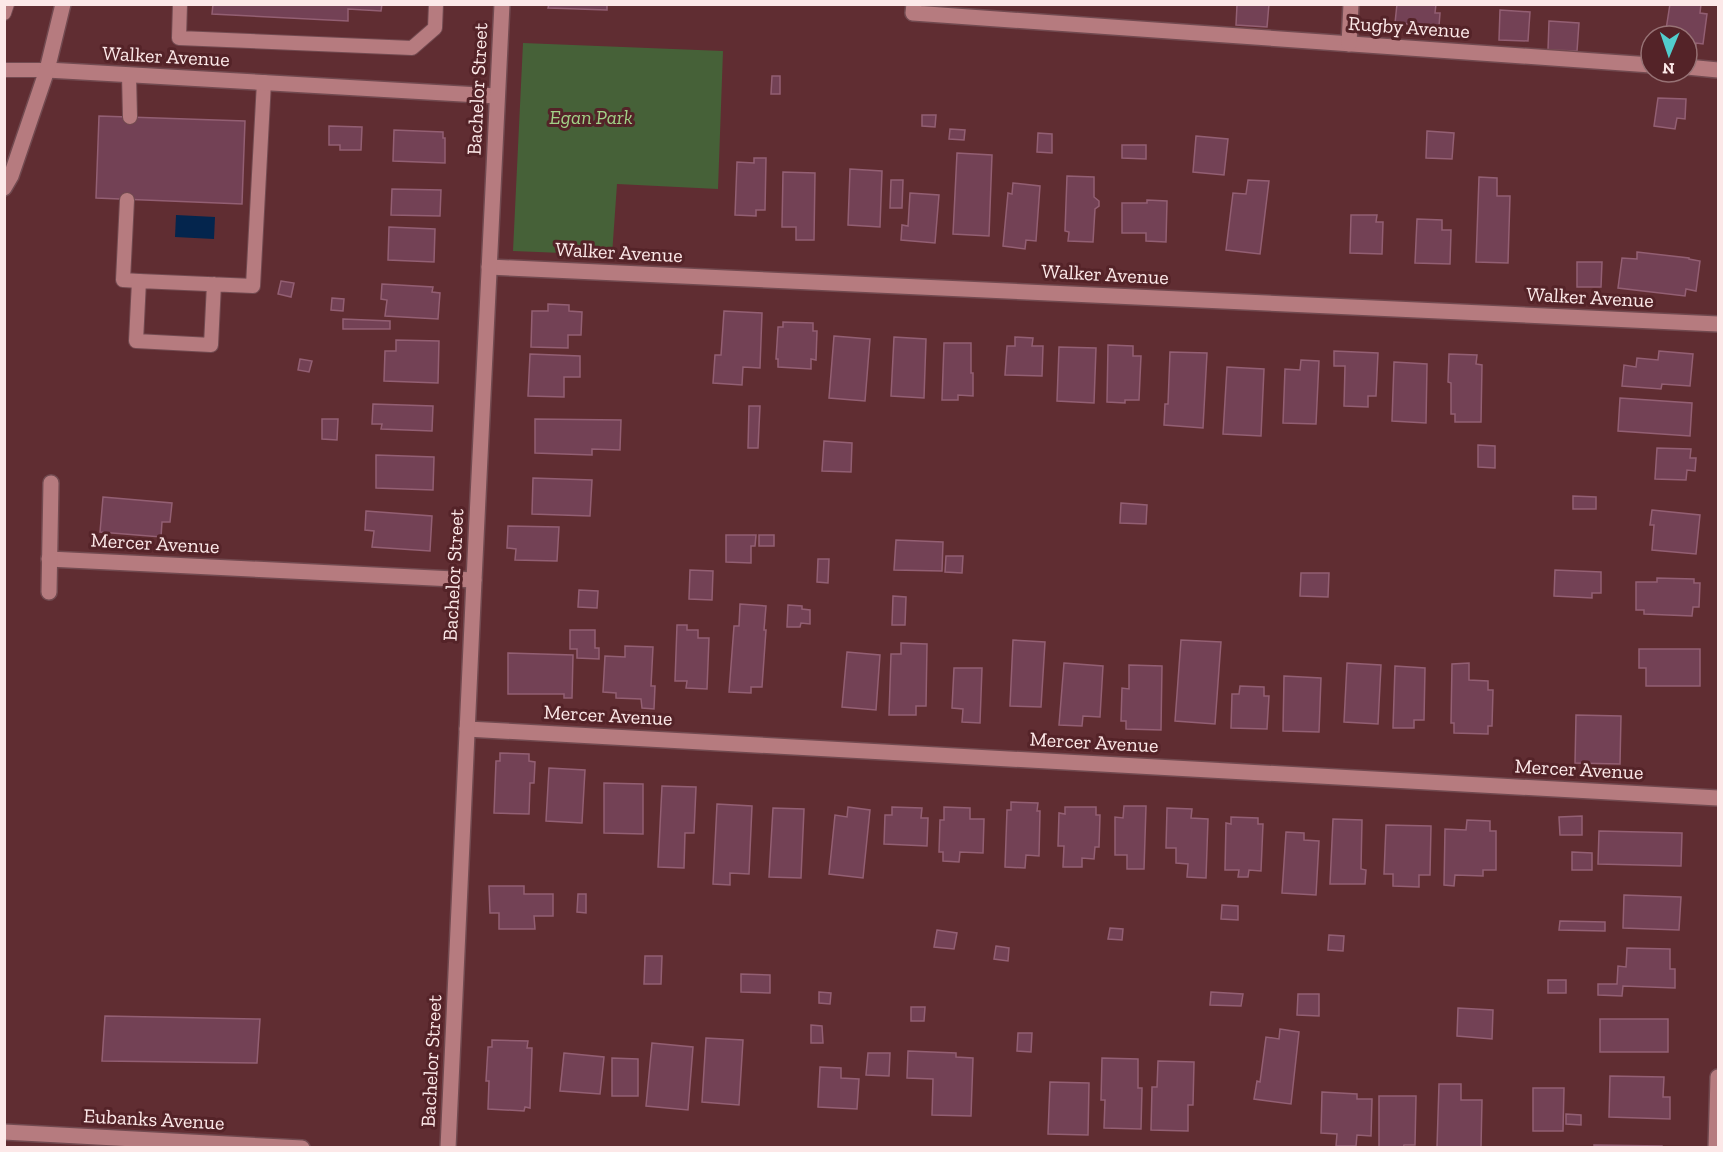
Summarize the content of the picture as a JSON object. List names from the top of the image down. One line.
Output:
{"streets":{"street":["Rugby Avenue","Walker Avenue","Bachelor Street","Mercer Avenue","Eubanks Avenue"]},"crossings":[["Walker Avenue","Bachelor Street"],["Bachelor Street","Mercer Avenue"]],"parks":["Egan Park"],"north":"bottom"}
